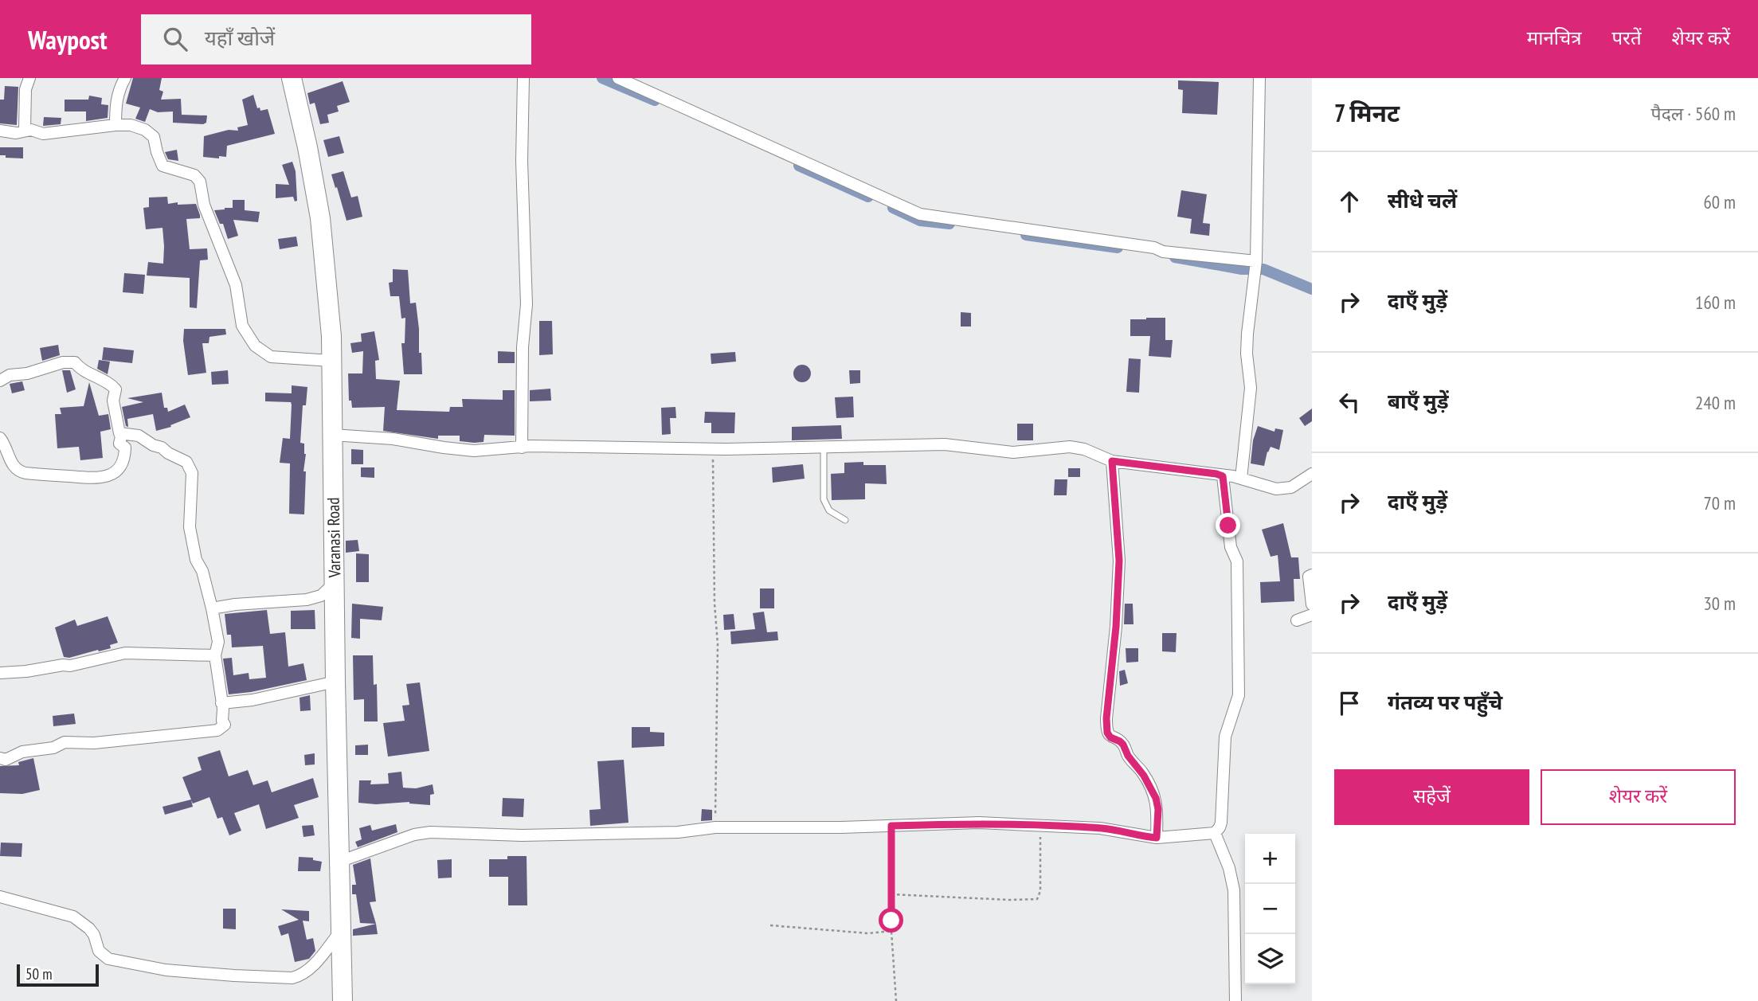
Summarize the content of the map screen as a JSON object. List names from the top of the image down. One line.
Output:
{"streets":{"highway":["Varanasi Road"]},"scale_bar":"50 m","page":{"header":"Waypost","search":"यहाँ खोजें","nav":["मानचित्र","परतें","शेयर करें"],"heading":["7 मिनट","पैदल · 560 m"],"list":[["सीधे चलें","60 m"],["दाएँ मुड़ें","160 m"],["बाएँ मुड़ें","240 m"],["दाएँ मुड़ें","70 m"],["दाएँ मुड़ें","30 m"],"गंतव्य पर पहुँचे"],"buttons":["सहेजें","शेयर करें"],"map_buttons":["+","−"],"scale":"50 m"}}
